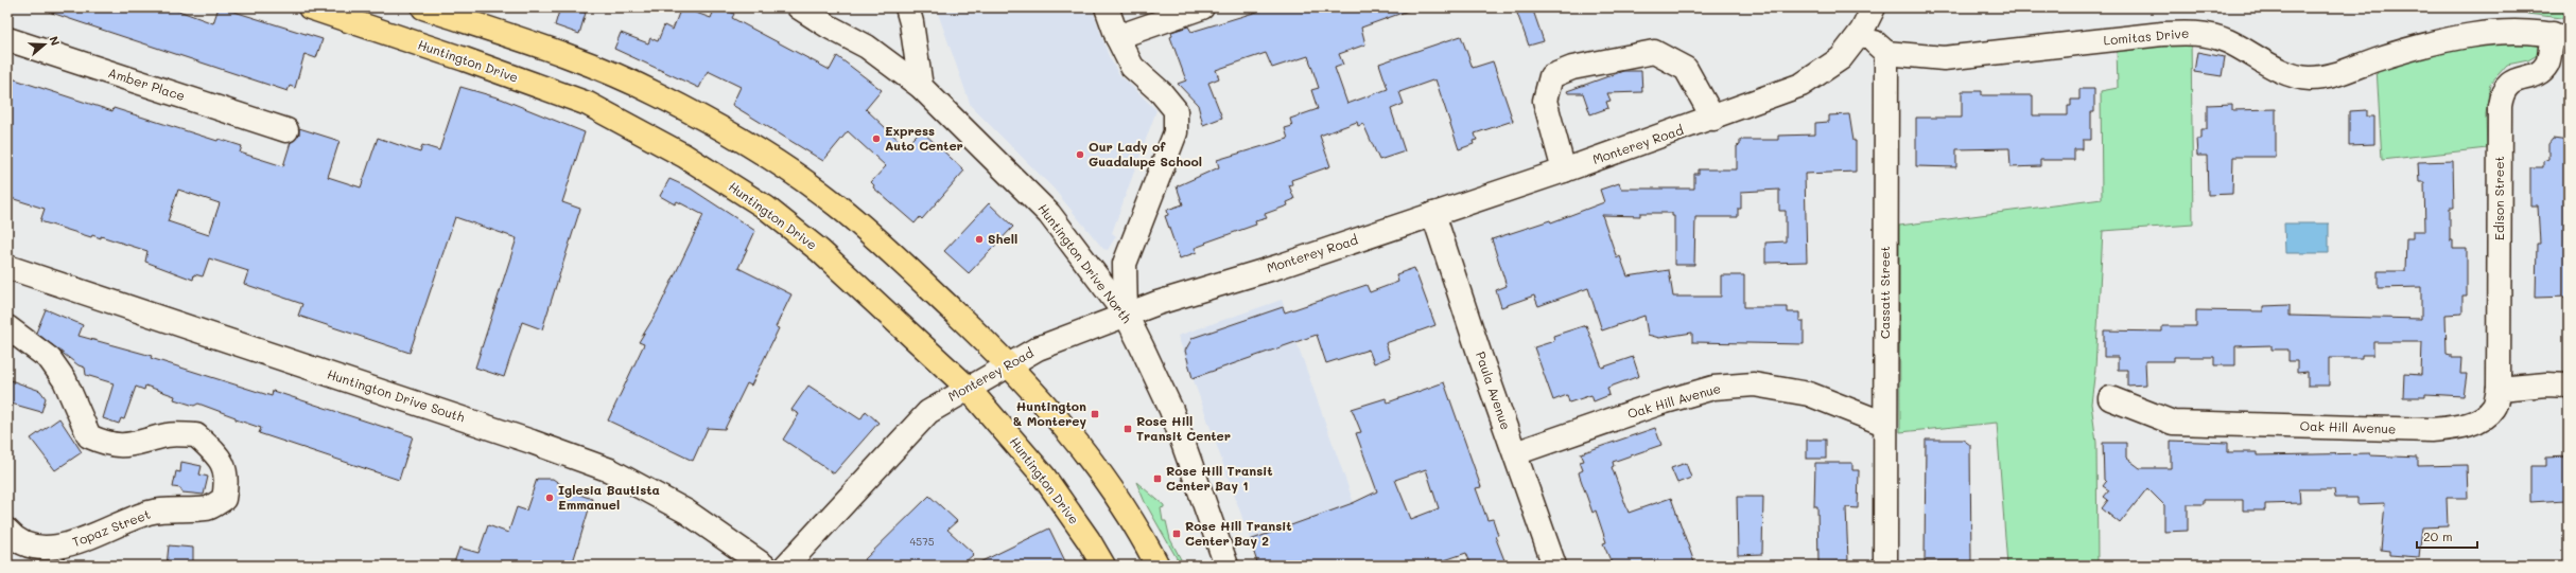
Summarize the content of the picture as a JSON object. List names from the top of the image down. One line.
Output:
{"streets":{"main road":["Huntington Drive"],"street":["Lomitas Drive","Amber Place","Monterey Road","Edison Street","Huntington Drive North","Cassatt Street","Paula Avenue","Huntington Drive South","Oak Hill Avenue","Topaz Street"]},"crossings":[["Lomitas Drive","Edison Street"],["Lomitas Drive","Cassatt Street"],["Huntington Drive","Monterey Road"],["Monterey Road","Huntington Drive North"],["Monterey Road","Paula Avenue"],["Edison Street","Oak Hill Avenue"],["Cassatt Street","Oak Hill Avenue"],["Paula Avenue","Oak Hill Avenue"]],"places":{"other":["Express Auto Center","Our Lady of Guadalupe School","Shell","Iglesia Bautista Emmanuel"],"transit":["Huntington & Monterey","Rose Hill Transit Center","Rose Hill Transit Center Bay 1","Rose Hill Transit Center Bay 2"]},"house_numbers":["4575"],"scale_bar":"20 m","north":"right"}
